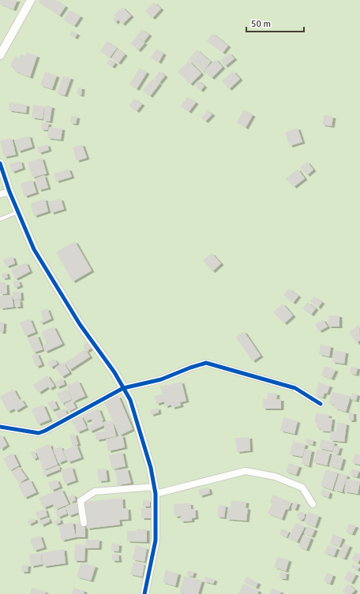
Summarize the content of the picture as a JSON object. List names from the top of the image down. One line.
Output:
{"scale_bar":"50 m"}
